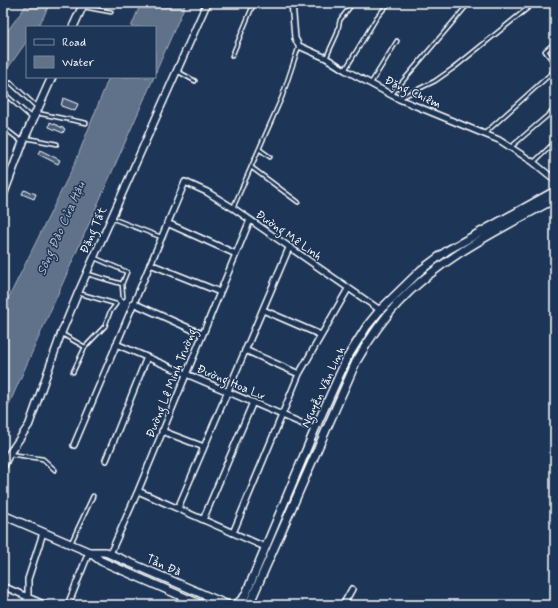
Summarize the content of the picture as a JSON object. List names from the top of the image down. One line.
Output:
{"streets":{"main road":["Nguyễn Văn Linh","Tản Đà"],"street":["Đặng Chiêm","Đặng Tất","Đường Mê Linh","Đường Hoa Lư","Đường Lê Minh Trường"]},"crossings":[["Đường Mê Linh","Đường Lê Minh Trường"],["Đường Mê Linh","Nguyễn Văn Linh"],["Đường Hoa Lư","Đường Lê Minh Trường"],["Đường Hoa Lư","Nguyễn Văn Linh"],["Đường Lê Minh Trường","Tản Đà"],["Nguyễn Văn Linh","Tản Đà"]],"water":["Sông Đào Cửa Hậu"],"legend":["Road","Water"]}
